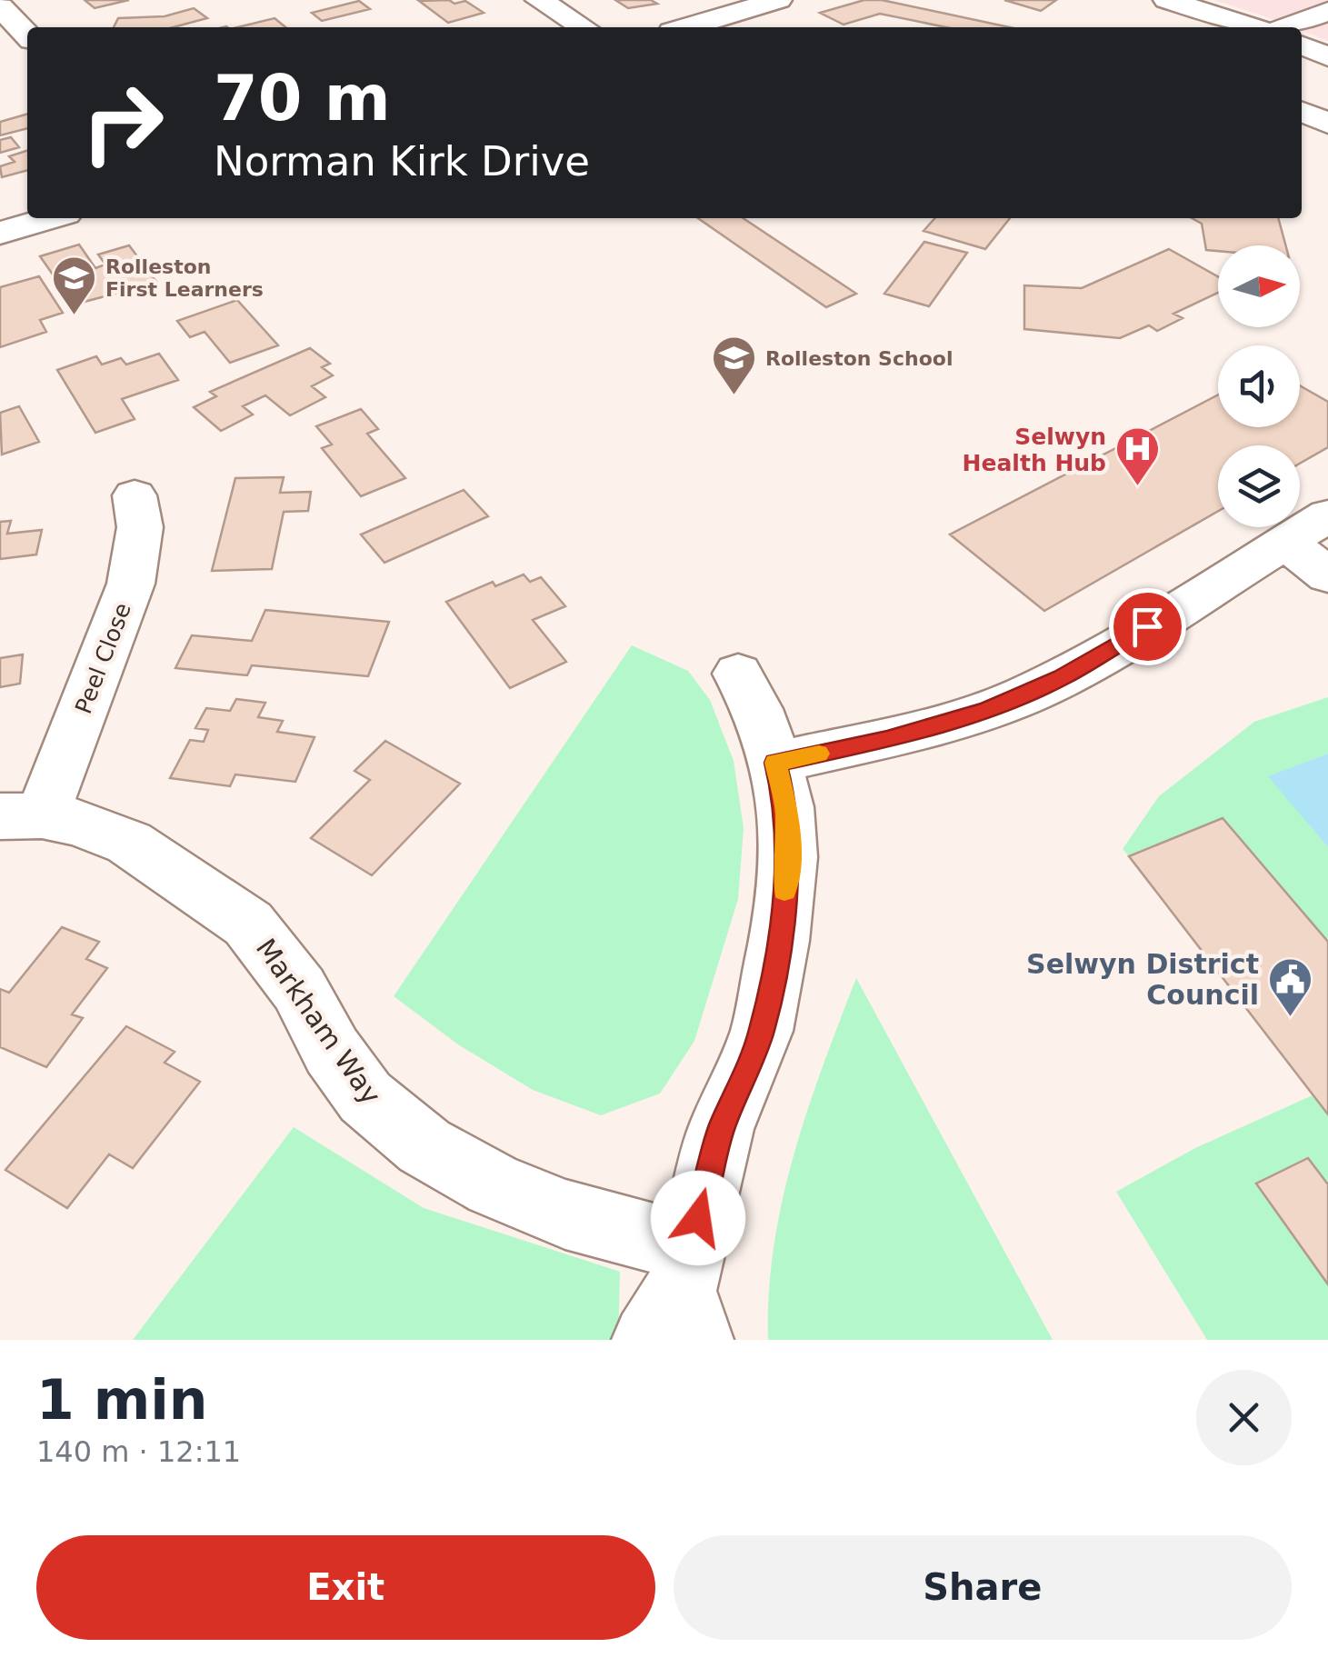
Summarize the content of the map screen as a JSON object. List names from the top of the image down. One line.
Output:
{"streets":{"street":["Peel Close","Markham Way"]},"crossings":[["Peel Close","Markham Way"]],"places":{"school or university":["Rolleston First Learners","Rolleston School"],"hospital":["Selwyn Health Hub"],"public building":["Selwyn District Council"]},"north":"right","page":{"turn":["70 m","Norman Kirk Drive"],"heading":["1 min","140 m · 12:11"],"buttons":["Exit","Share"]}}
